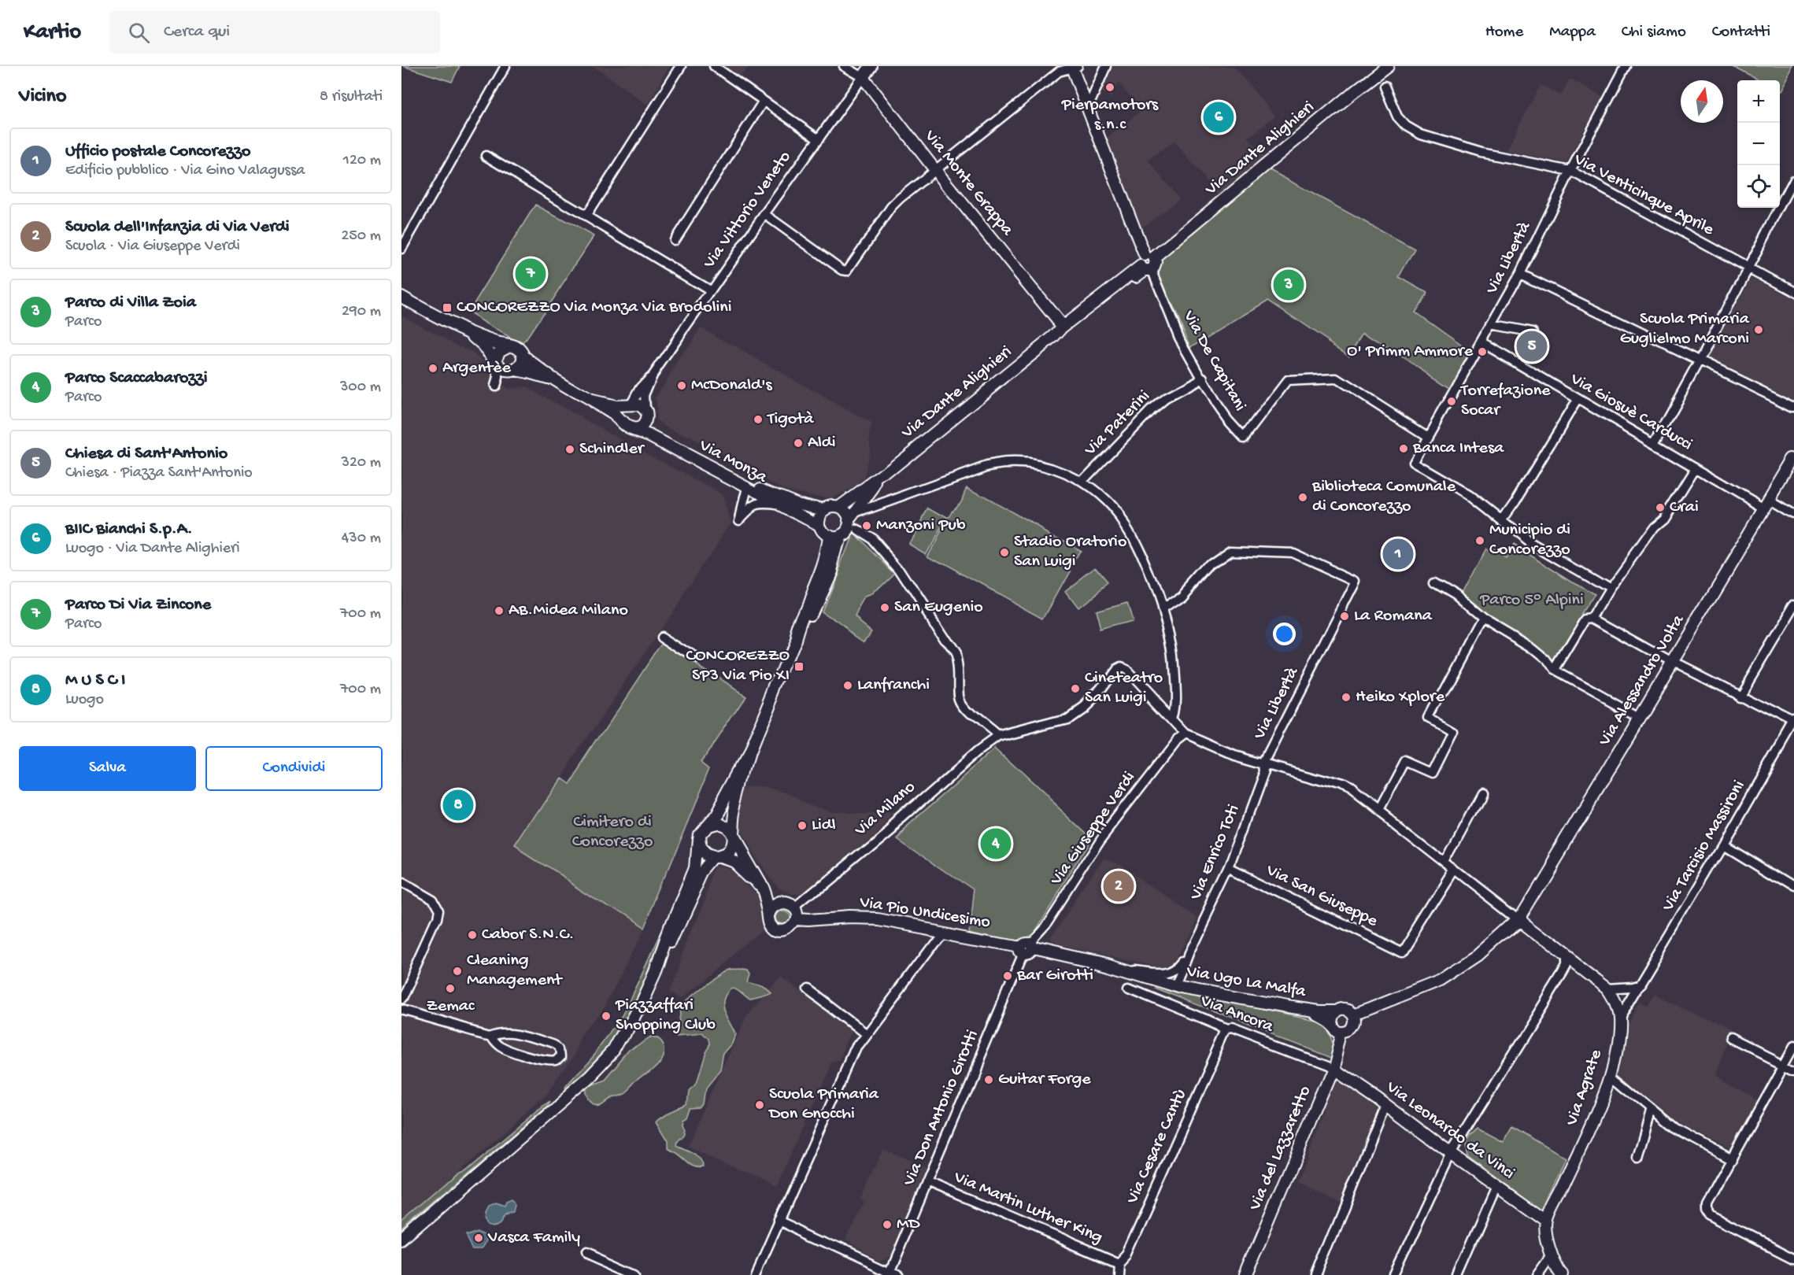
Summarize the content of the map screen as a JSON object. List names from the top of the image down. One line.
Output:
{"streets":{"main road":["Via Dante Alighieri","Via Monte Grappa","Via Vittorio Veneto","Via Monza","Via Alessandro Volta","Via Pio Undicesimo","Via Ugo La Malfa","Via Agrate","Via Leonardo da Vinci","Via del Lazzaretto"],"street":["Via Venticinque Aprile","Via Libertà","Via De Capitani","Via Giosuè Carducci","Via Paterini","Via Milano","Via Giuseppe Verdi","Via Tarcisio Massironi","Via Enrico Toti","Via San Giuseppe","Via Ancora","Via Don Antonio Girotti","Via Cesare Cantù","Via Martin Luther King"]},"crossings":[["Via Dante Alighieri","Via Monte Grappa"],["Via Dante Alighieri","Via De Capitani"],["Via Dante Alighieri","Via Monza"],["Via Monte Grappa","Via Vittorio Veneto"],["Via Venticinque Aprile","Via Libertà"],["Via Vittorio Veneto","Via Monza"],["Via Libertà","Via De Capitani"],["Via Libertà","Via Giosuè Carducci"],["Via Libertà","Via Enrico Toti"],["Via De Capitani","Via Paterini"],["Via Giosuè Carducci","Via Alessandro Volta"],["Via Alessandro Volta","Via Agrate"],["Via Milano","Via Pio Undicesimo"],["Via Giuseppe Verdi","Via Pio Undicesimo"],["Via Giuseppe Verdi","Via Don Antonio Girotti"],["Via Tarcisio Massironi","Via Agrate"],["Via Enrico Toti","Via San Giuseppe"],["Via Enrico Toti","Via Pio Undicesimo"],["Via Enrico Toti","Via Ugo La Malfa"],["Via Pio Undicesimo","Via Ugo La Malfa"],["Via Pio Undicesimo","Via Don Antonio Girotti"],["Via Ugo La Malfa","Via del Lazzaretto"],["Via Ancora","Via Leonardo da Vinci"],["Via Ancora","Via Cesare Cantù"],["Via Ancora","Via del Lazzaretto"],["Via Agrate","Via Leonardo da Vinci"],["Via Don Antonio Girotti","Via Martin Luther King"],["Via Leonardo da Vinci","Via del Lazzaretto"],["Via Cesare Cantù","Via Martin Luther King"]],"parks":["Parco 5° Alpini","Cimitero di Concorezzo"],"places":{"other":["Pierpamotors s.n.c","Scuola Primaria Guglielmo Marconi","O' Primm Ammore","Argentèe","McDonald's","Torrefazione Socar","Tigotà","Aldi","Banca Intesa","Schindler","Biblioteca Comunale di Concorezzo","Crai","Manzoni Pub","Municipio di Concorezzo","Stadio Oratorio San Luigi","San Eugenio","AB.Midea Milano","La Romana","Lanfranchi","Cineteatro San Luigi","Heiko Xplore","Lidl","Cabor S.N.C.","Cleaning Management","Bar Girotti","Zemac","Piazzaffari Shopping Club","Guitar Forge","Scuola Primaria Don Gnocchi","MD","Vasca Family"],"transit":["CONCOREZZO Via Monza Via Brodolini","CONCOREZZO SP3 Via Pio XI"]},"north":"top","page":{"header":"Kartio","search":"Cerca qui","nav":["Home","Mappa","Chi siamo","Contatti"],"heading":["Vicino","8 risultati"],"map_buttons":["+","−"],"pins":["6","7","3","5","1","8","4","2"],"list":[{"mark":"1","name":"Ufficio postale Concorezzo","note":"Edificio pubblico · Via Gino Valagussa","value":"120 m"},{"mark":"2","name":"Scuola dell'Infanzia di Via Verdi","note":"Scuola · Via Giuseppe Verdi","value":"250 m"},{"mark":"3","name":"Parco di Villa Zoia","note":"Parco","value":"290 m"},{"mark":"4","name":"Parco Scaccabarozzi","note":"Parco","value":"300 m"},{"mark":"5","name":"Chiesa di Sant'Antonio","note":"Chiesa · Piazza Sant'Antonio","value":"320 m"},{"mark":"6","name":"BIIC Bianchi S.p.A.","note":"Luogo · Via Dante Alighieri","value":"430 m"},{"mark":"7","name":"Parco Di Via Zincone","note":"Parco","value":"700 m"},{"mark":"8","name":"M U S C I","note":"Luogo","value":"700 m"}],"buttons":["Salva","Condividi"]}}
